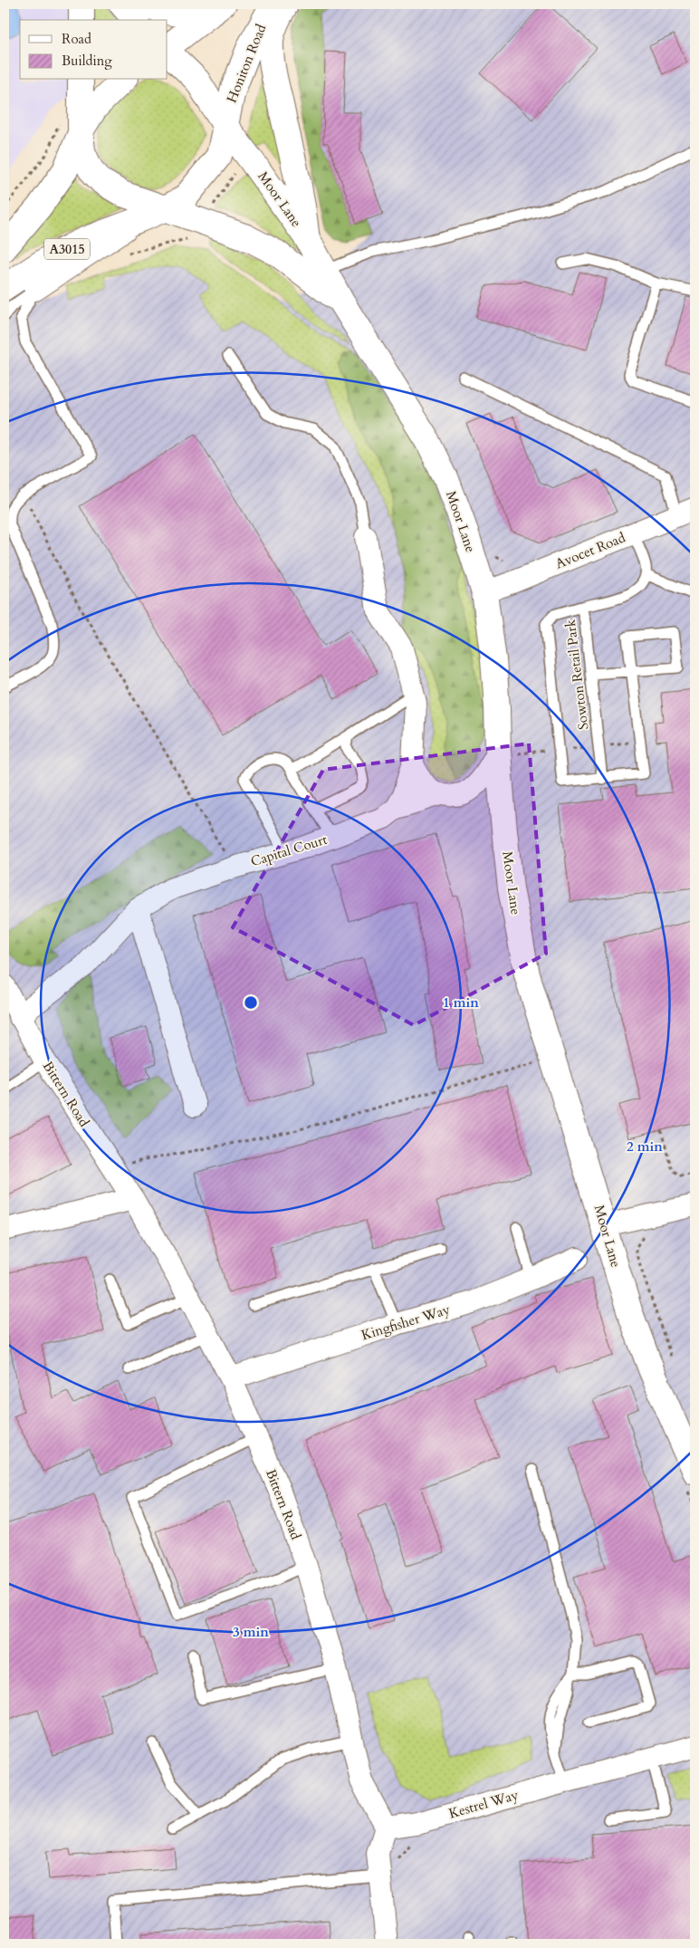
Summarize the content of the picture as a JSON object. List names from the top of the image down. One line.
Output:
{"streets":{"main road":["Honiton Road","Moor Lane","A3015"],"street":["Avocet Road","Capital Court","Bittern Road","Kingfisher Way","Kestrel Way"],"lane":["Sowton Retail Park"]},"crossings":[["Honiton Road","Moor Lane"],["Honiton Road","A3015"],["Moor Lane","A3015"],["Moor Lane","Avocet Road"],["Moor Lane","Capital Court"],["Capital Court","Bittern Road"],["Bittern Road","Kingfisher Way"],["Bittern Road","Kestrel Way"]],"legend":["Road","Building"],"rings":["1 min","2 min","3 min"]}
